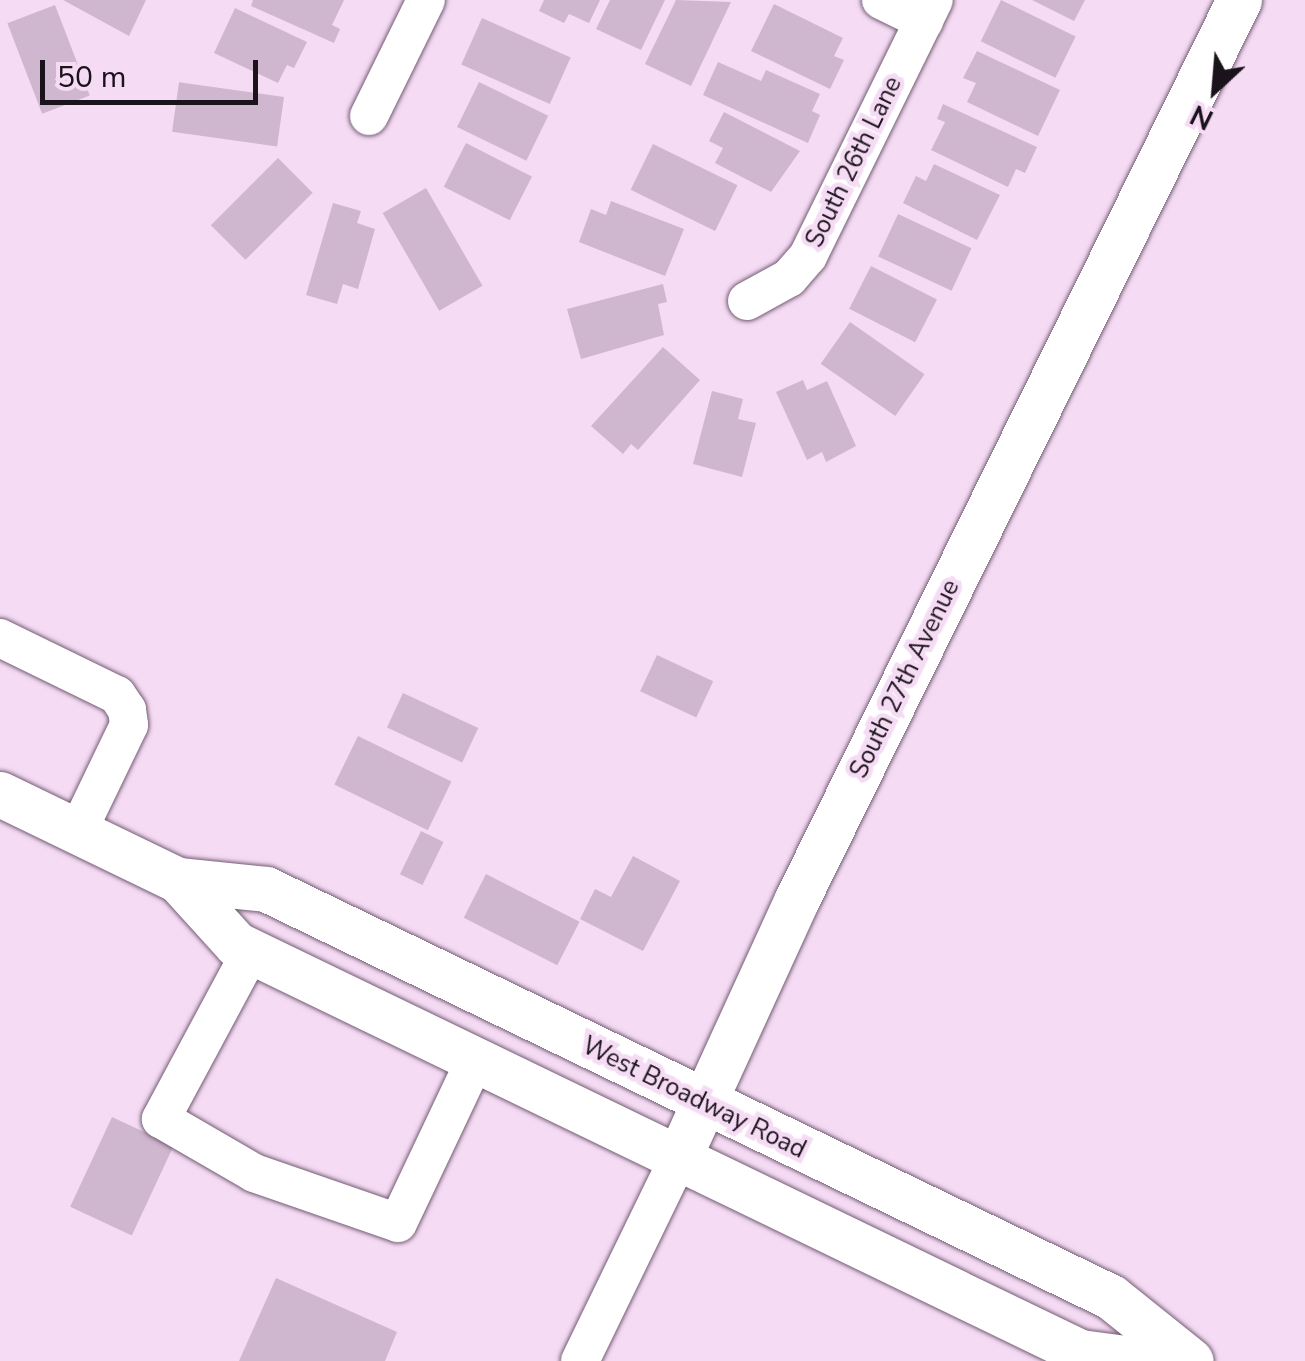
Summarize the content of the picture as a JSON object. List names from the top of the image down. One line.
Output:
{"streets":{"main road":["South 27th Avenue","West Broadway Road"],"street":["South 26th Lane"]},"crossings":[["South 27th Avenue","West Broadway Road"]],"scale_bar":"50 m","north":"bottom left"}
